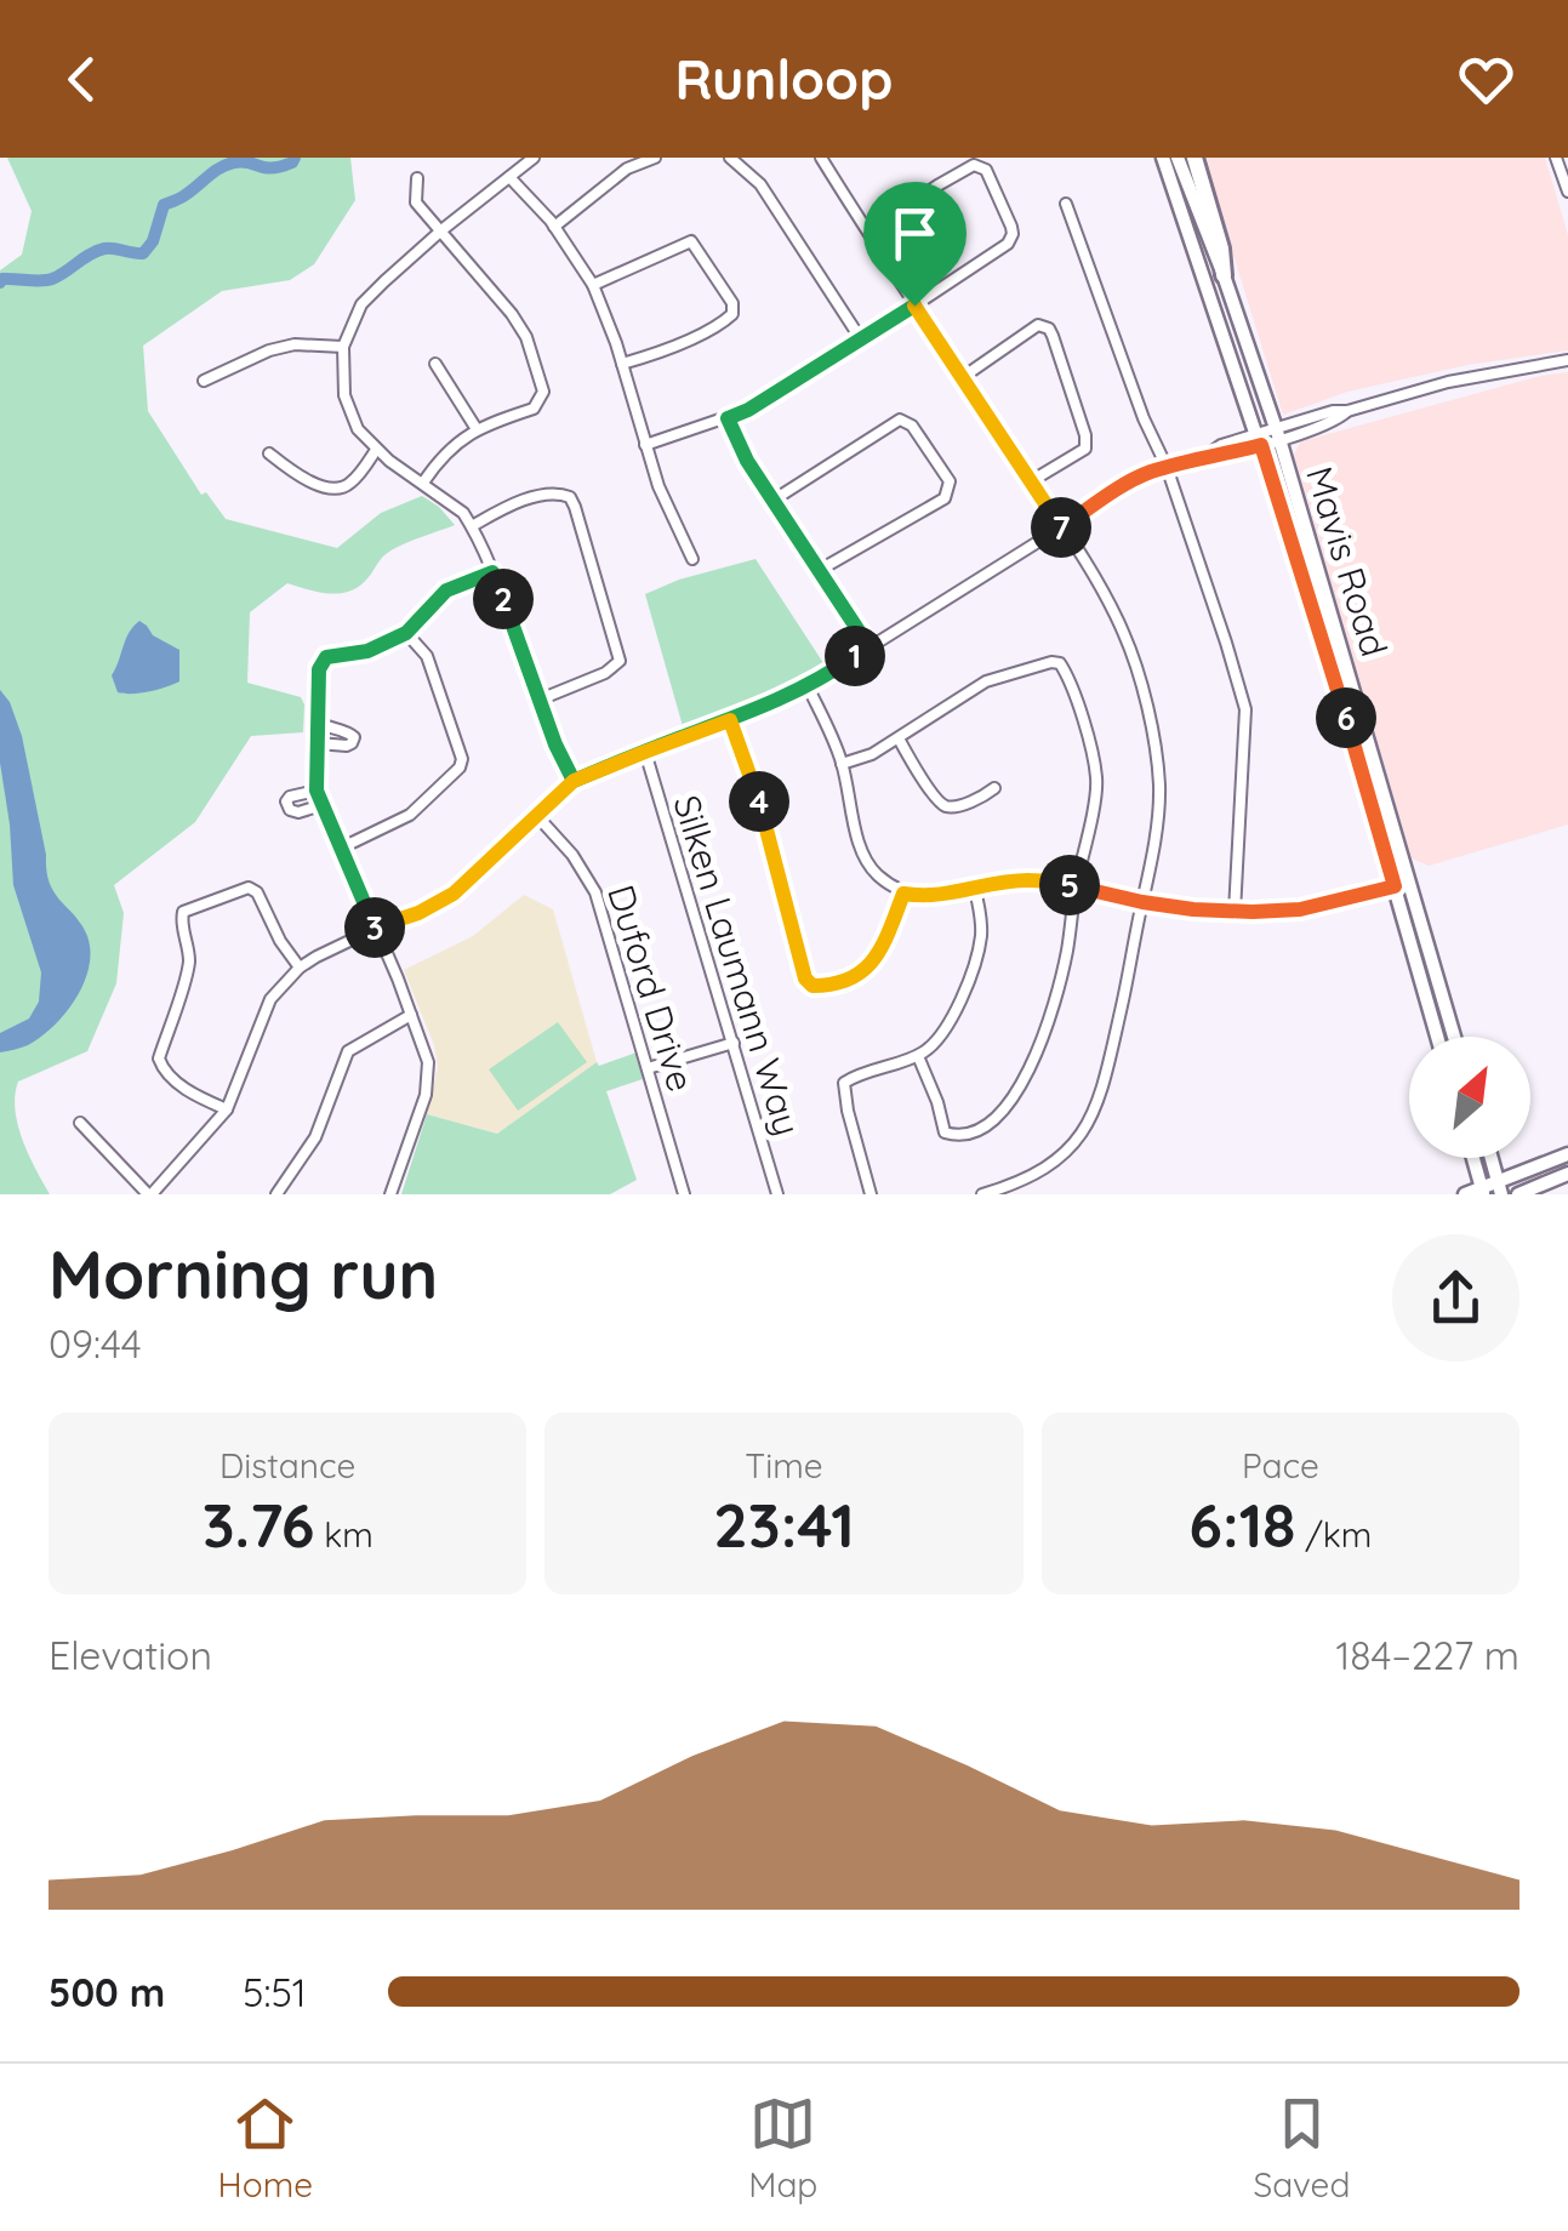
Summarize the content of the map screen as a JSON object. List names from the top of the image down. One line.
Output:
{"streets":{"main road":["Mavis Road"],"street":["Silken Laumann Way","Duford Drive"]},"north":"top right","page":{"header":"Runloop","pins":["7","2","1","6","4","5","3"],"heading":["Morning run","09:44"],"stats":[["Distance","3.76 km"],["Time","23:41"],["Pace","6:18 /km"]],"chart":["Elevation","184–227 m"],"list":[{"name":"500 m","note":"5:51"}],"tabs":["Home","Map","Saved"]}}
